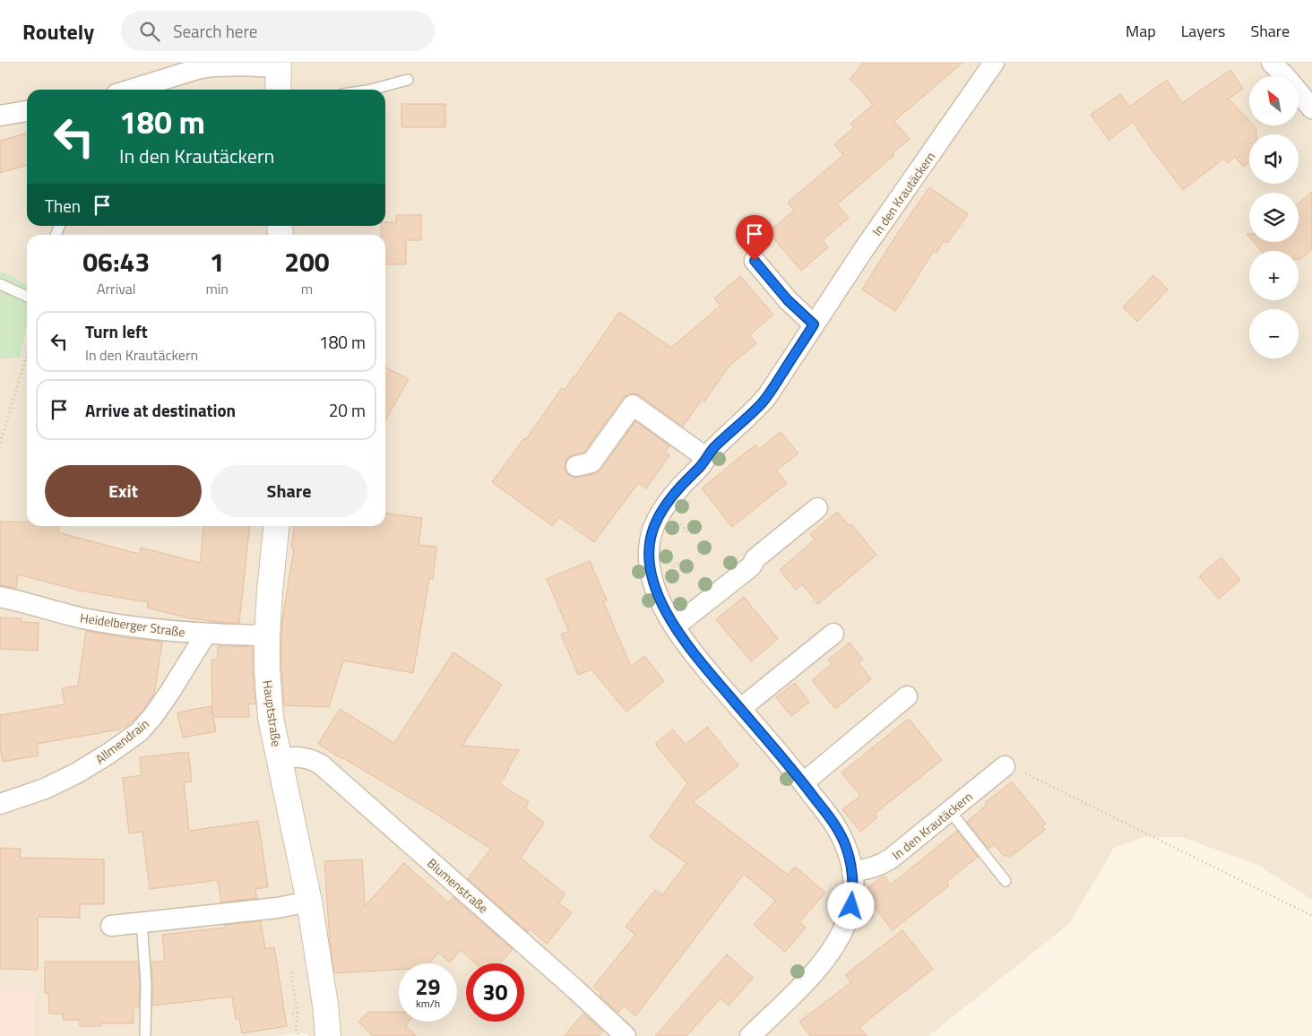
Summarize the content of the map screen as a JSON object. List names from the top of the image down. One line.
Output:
{"streets":{"main road":["Hauptstraße"],"street":["In den Krautäckern","Heidelberger Straße","Allmendrain","Blumenstraße"]},"crossings":[["Heidelberger Straße","Hauptstraße"],["Heidelberger Straße","Allmendrain"],["Hauptstraße","Blumenstraße"]],"north":"top left","page":{"header":"Routely","search":"Search here","nav":["Map","Layers","Share"],"map_buttons":["+","−"],"turn":["180 m","In den Krautäckern"],"then":"Then","eta":["06:43","Arrival","1","min","200","m"],"list":[{"name":"Turn left","note":"In den Krautäckern","value":"180 m"},{"name":"Arrive at destination","value":"20 m"}],"buttons":["Exit","Share"],"speed":"29 km/h","limit":"30"}}
